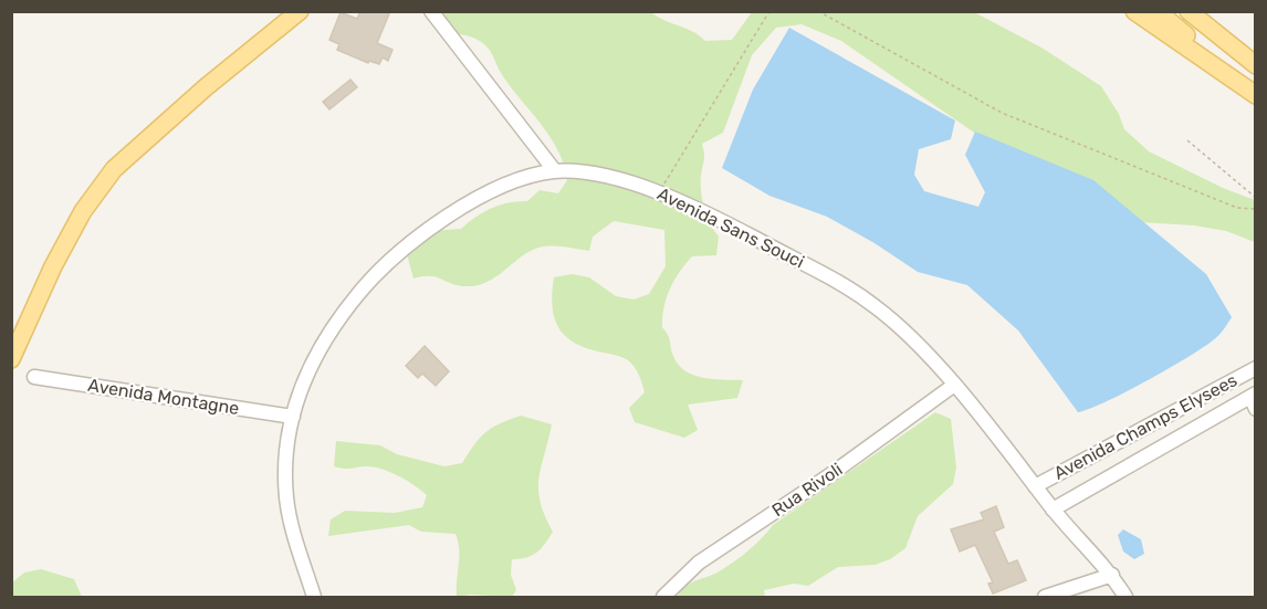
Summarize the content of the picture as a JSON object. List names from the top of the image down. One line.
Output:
{"streets":{"street":["Avenida Sans Souci","Avenida Montagne","Avenida Champs Elysees","Rua Rivoli"]},"crossings":[["Avenida Sans Souci","Avenida Montagne"],["Avenida Sans Souci","Avenida Champs Elysees"],["Avenida Sans Souci","Rua Rivoli"]]}
